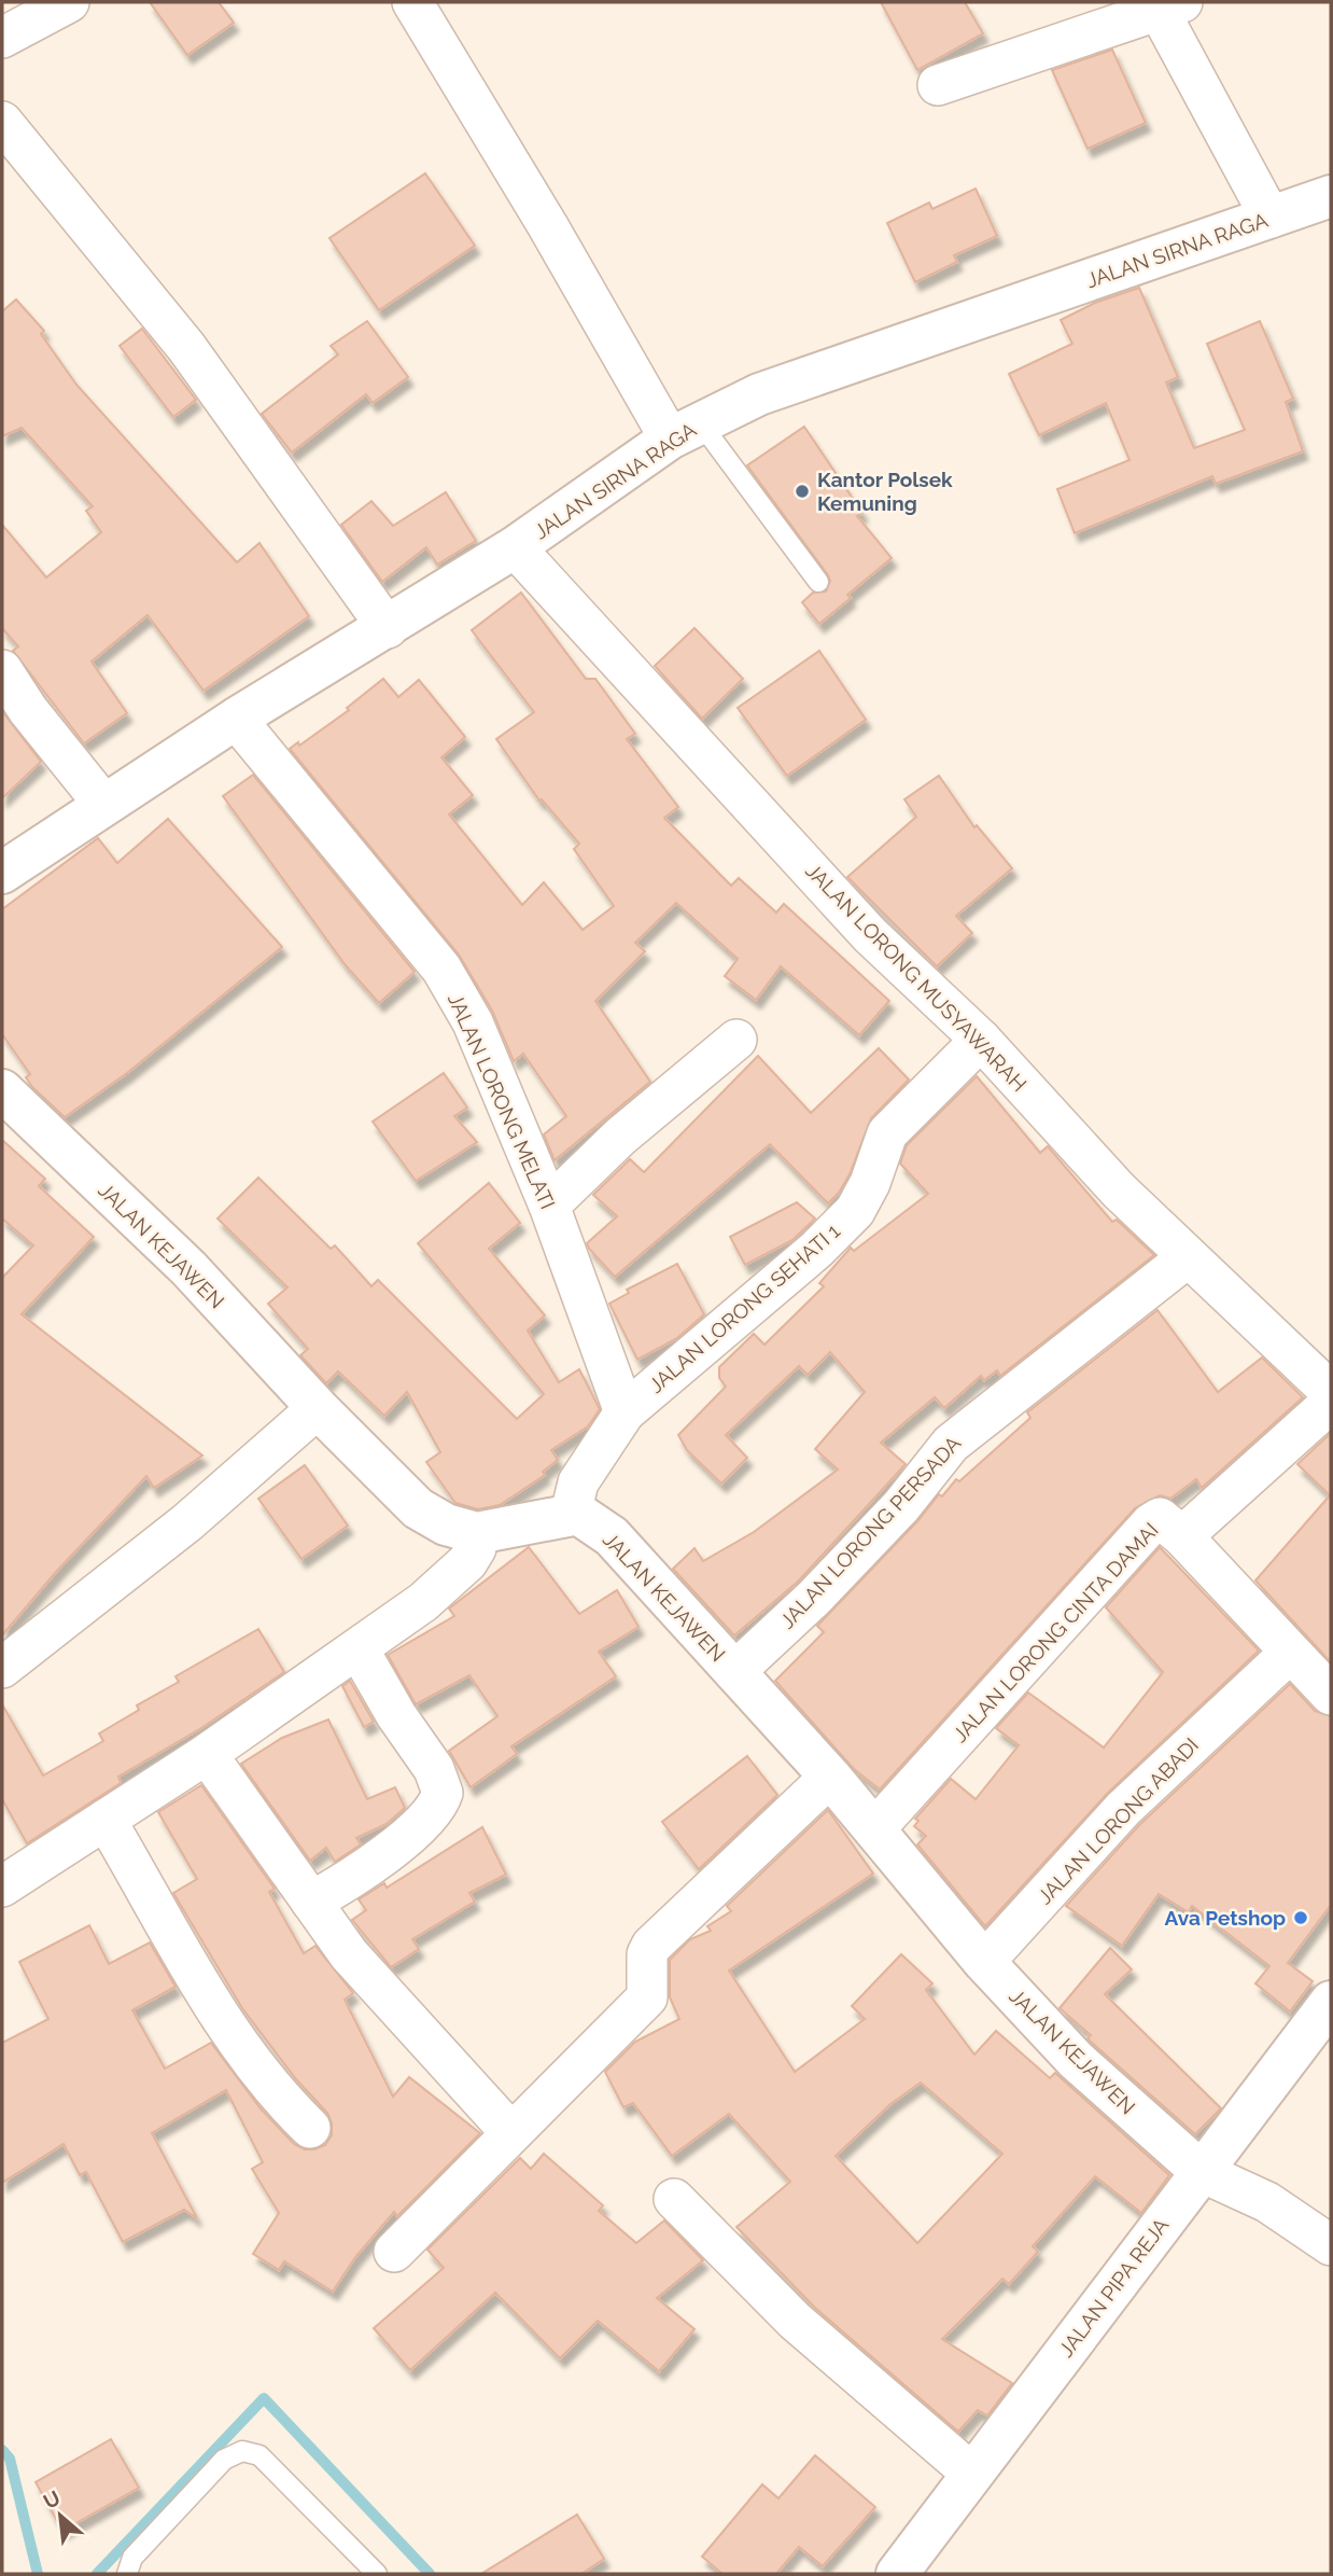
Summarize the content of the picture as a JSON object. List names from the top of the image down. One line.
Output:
{"streets":{"street":["JALAN SIRNA RAGA","JALAN LORONG MUSYAWARAH","JALAN LORONG MELATI","JALAN KEJAWEN","JALAN LORONG SEHATI 1","JALAN LORONG PERSADA","JALAN LORONG CINTA DAMAI","JALAN LORONG ABADI","JALAN PIPA REJA"]},"crossings":[["JALAN SIRNA RAGA","JALAN LORONG MUSYAWARAH"],["JALAN SIRNA RAGA","JALAN LORONG MELATI"],["JALAN LORONG MUSYAWARAH","JALAN LORONG SEHATI 1"],["JALAN LORONG MUSYAWARAH","JALAN LORONG PERSADA"],["JALAN LORONG MELATI","JALAN LORONG SEHATI 1"],["JALAN KEJAWEN","JALAN LORONG SEHATI 1"],["JALAN KEJAWEN","JALAN LORONG PERSADA"],["JALAN KEJAWEN","JALAN LORONG CINTA DAMAI"],["JALAN KEJAWEN","JALAN LORONG ABADI"],["JALAN KEJAWEN","JALAN PIPA REJA"],["JALAN LORONG CINTA DAMAI","JALAN LORONG ABADI"]],"places":["Kantor Polsek Kemuning","Ava Petshop"],"north":"top left"}
